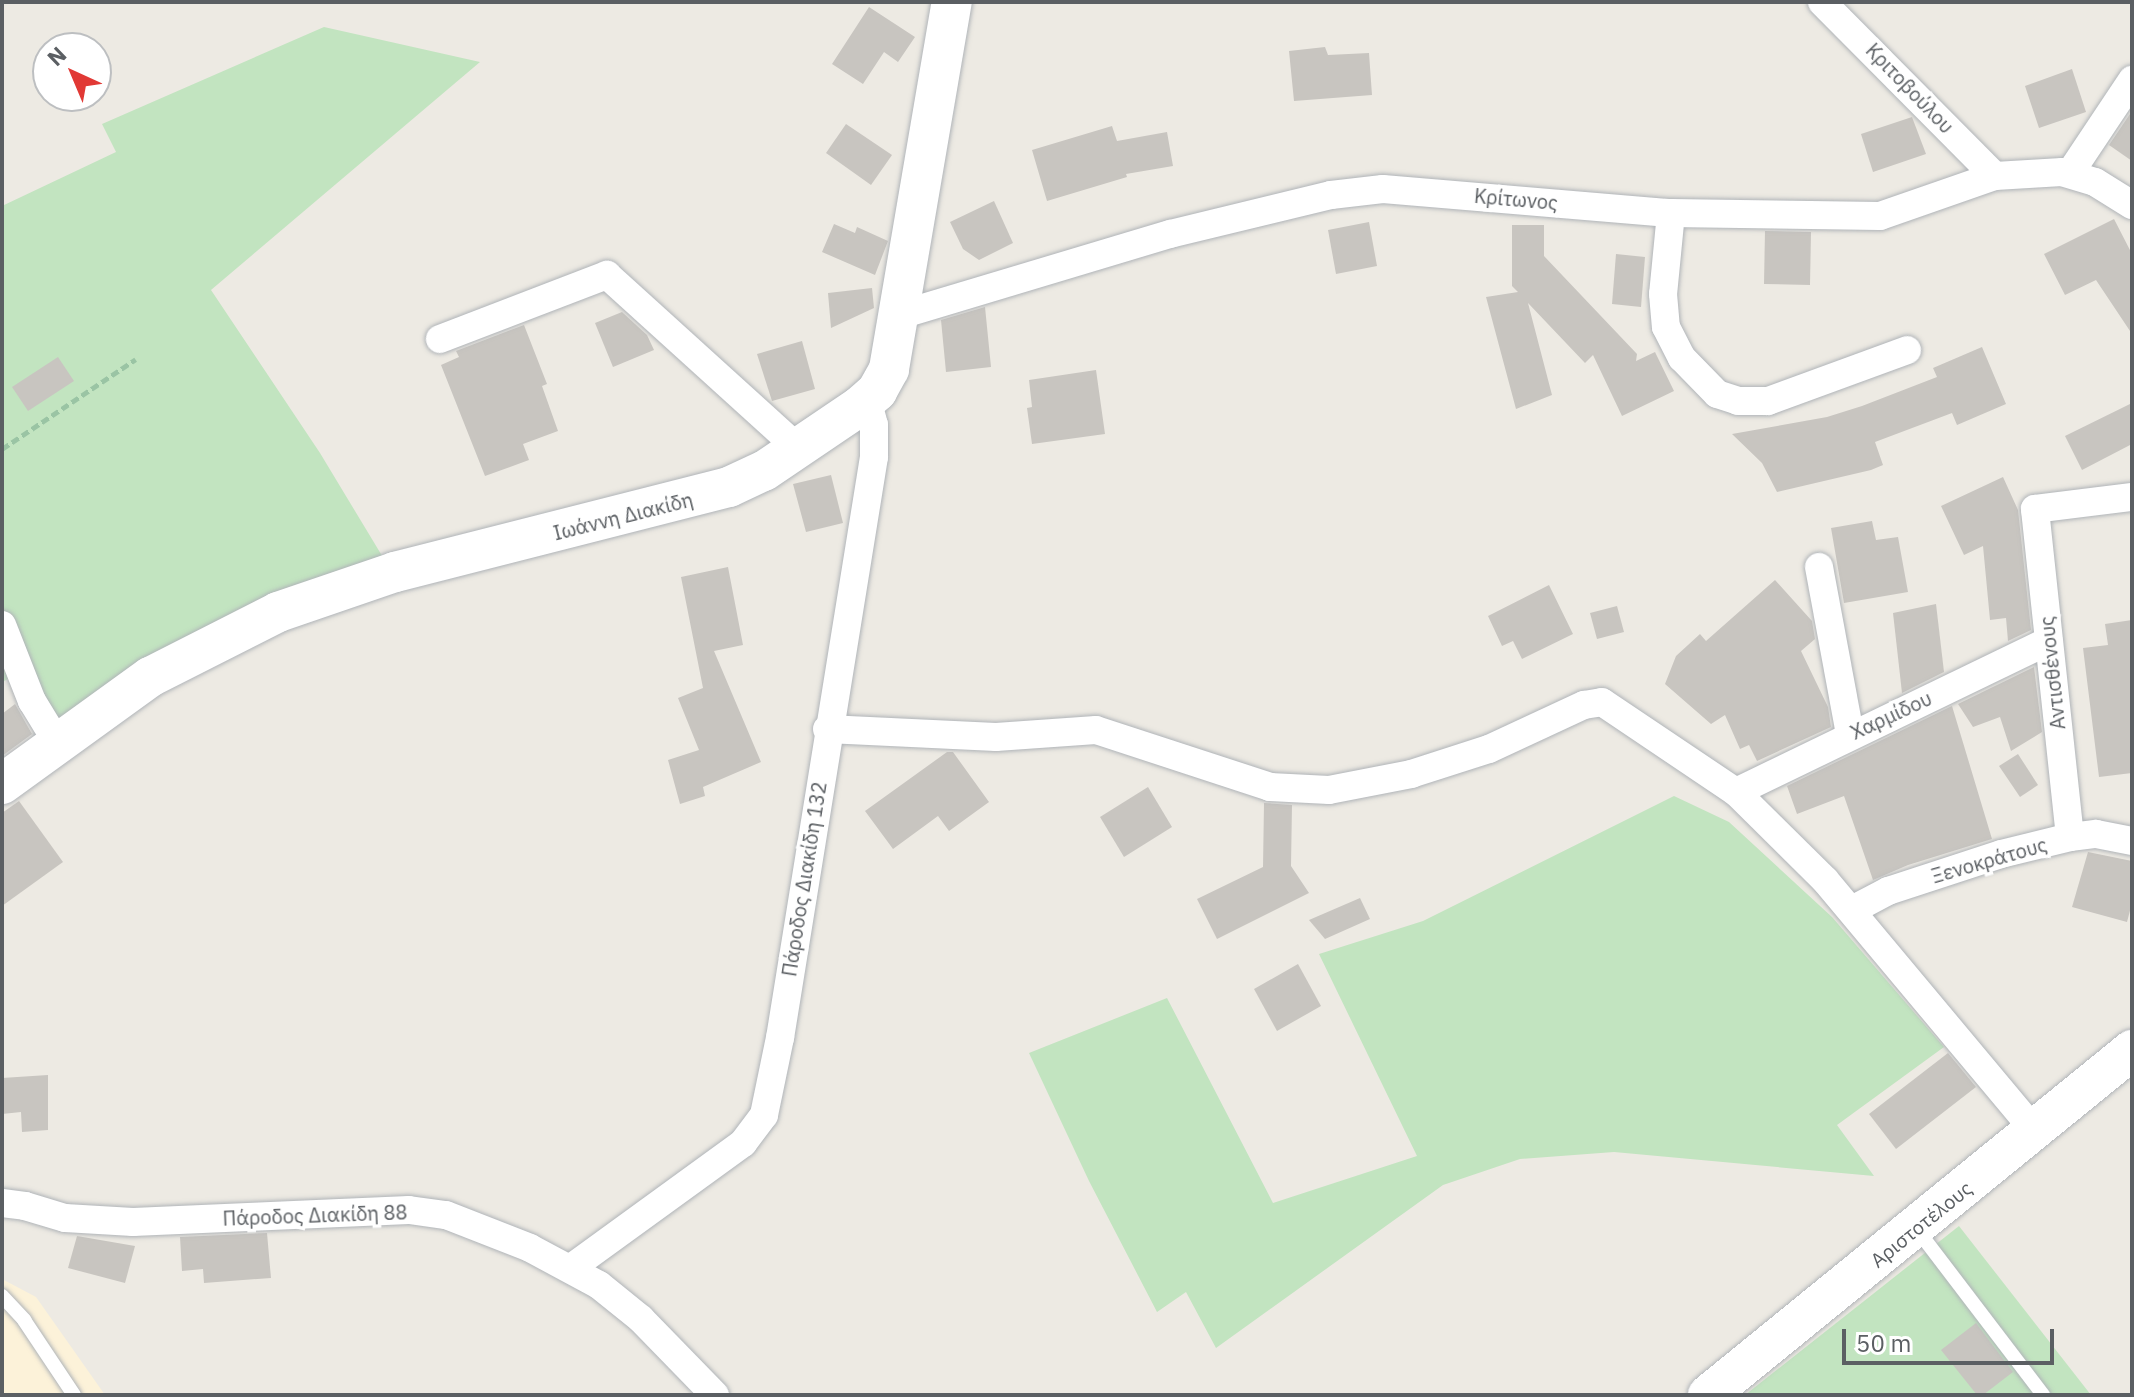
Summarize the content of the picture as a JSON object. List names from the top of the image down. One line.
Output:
{"streets":{"street":["Κριτοβούλου","Κρίτωνος","Ιωάννη Διακίδη","Αντισθένους","Χαρμίδου","Ξενοκράτους","Πάροδος Διακίδη 132","Πάροδος Διακίδη 88","Αριστοτέλους"]},"crossings":[["Κριτοβούλου","Κρίτωνος"],["Κρίτωνος","Ιωάννη Διακίδη"],["Ιωάννη Διακίδη","Πάροδος Διακίδη 132"],["Αντισθένους","Χαρμίδου"],["Αντισθένους","Ξενοκράτους"],["Πάροδος Διακίδη 132","Πάροδος Διακίδη 88"]],"scale_bar":"50 m","north":"top left"}
